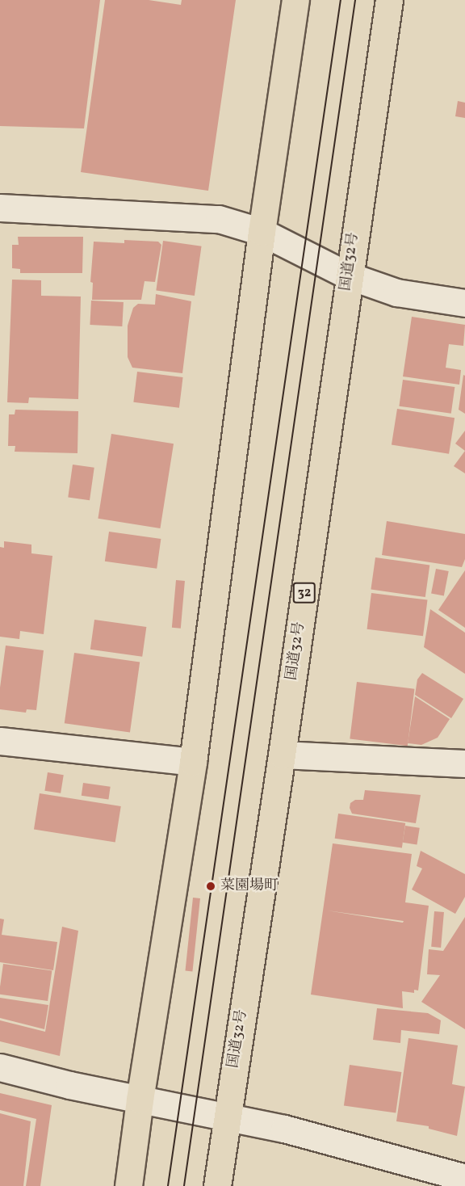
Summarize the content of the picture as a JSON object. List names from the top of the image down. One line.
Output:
{"streets":{"highway":["国道32号","32"]},"places":["菜園場町"]}
